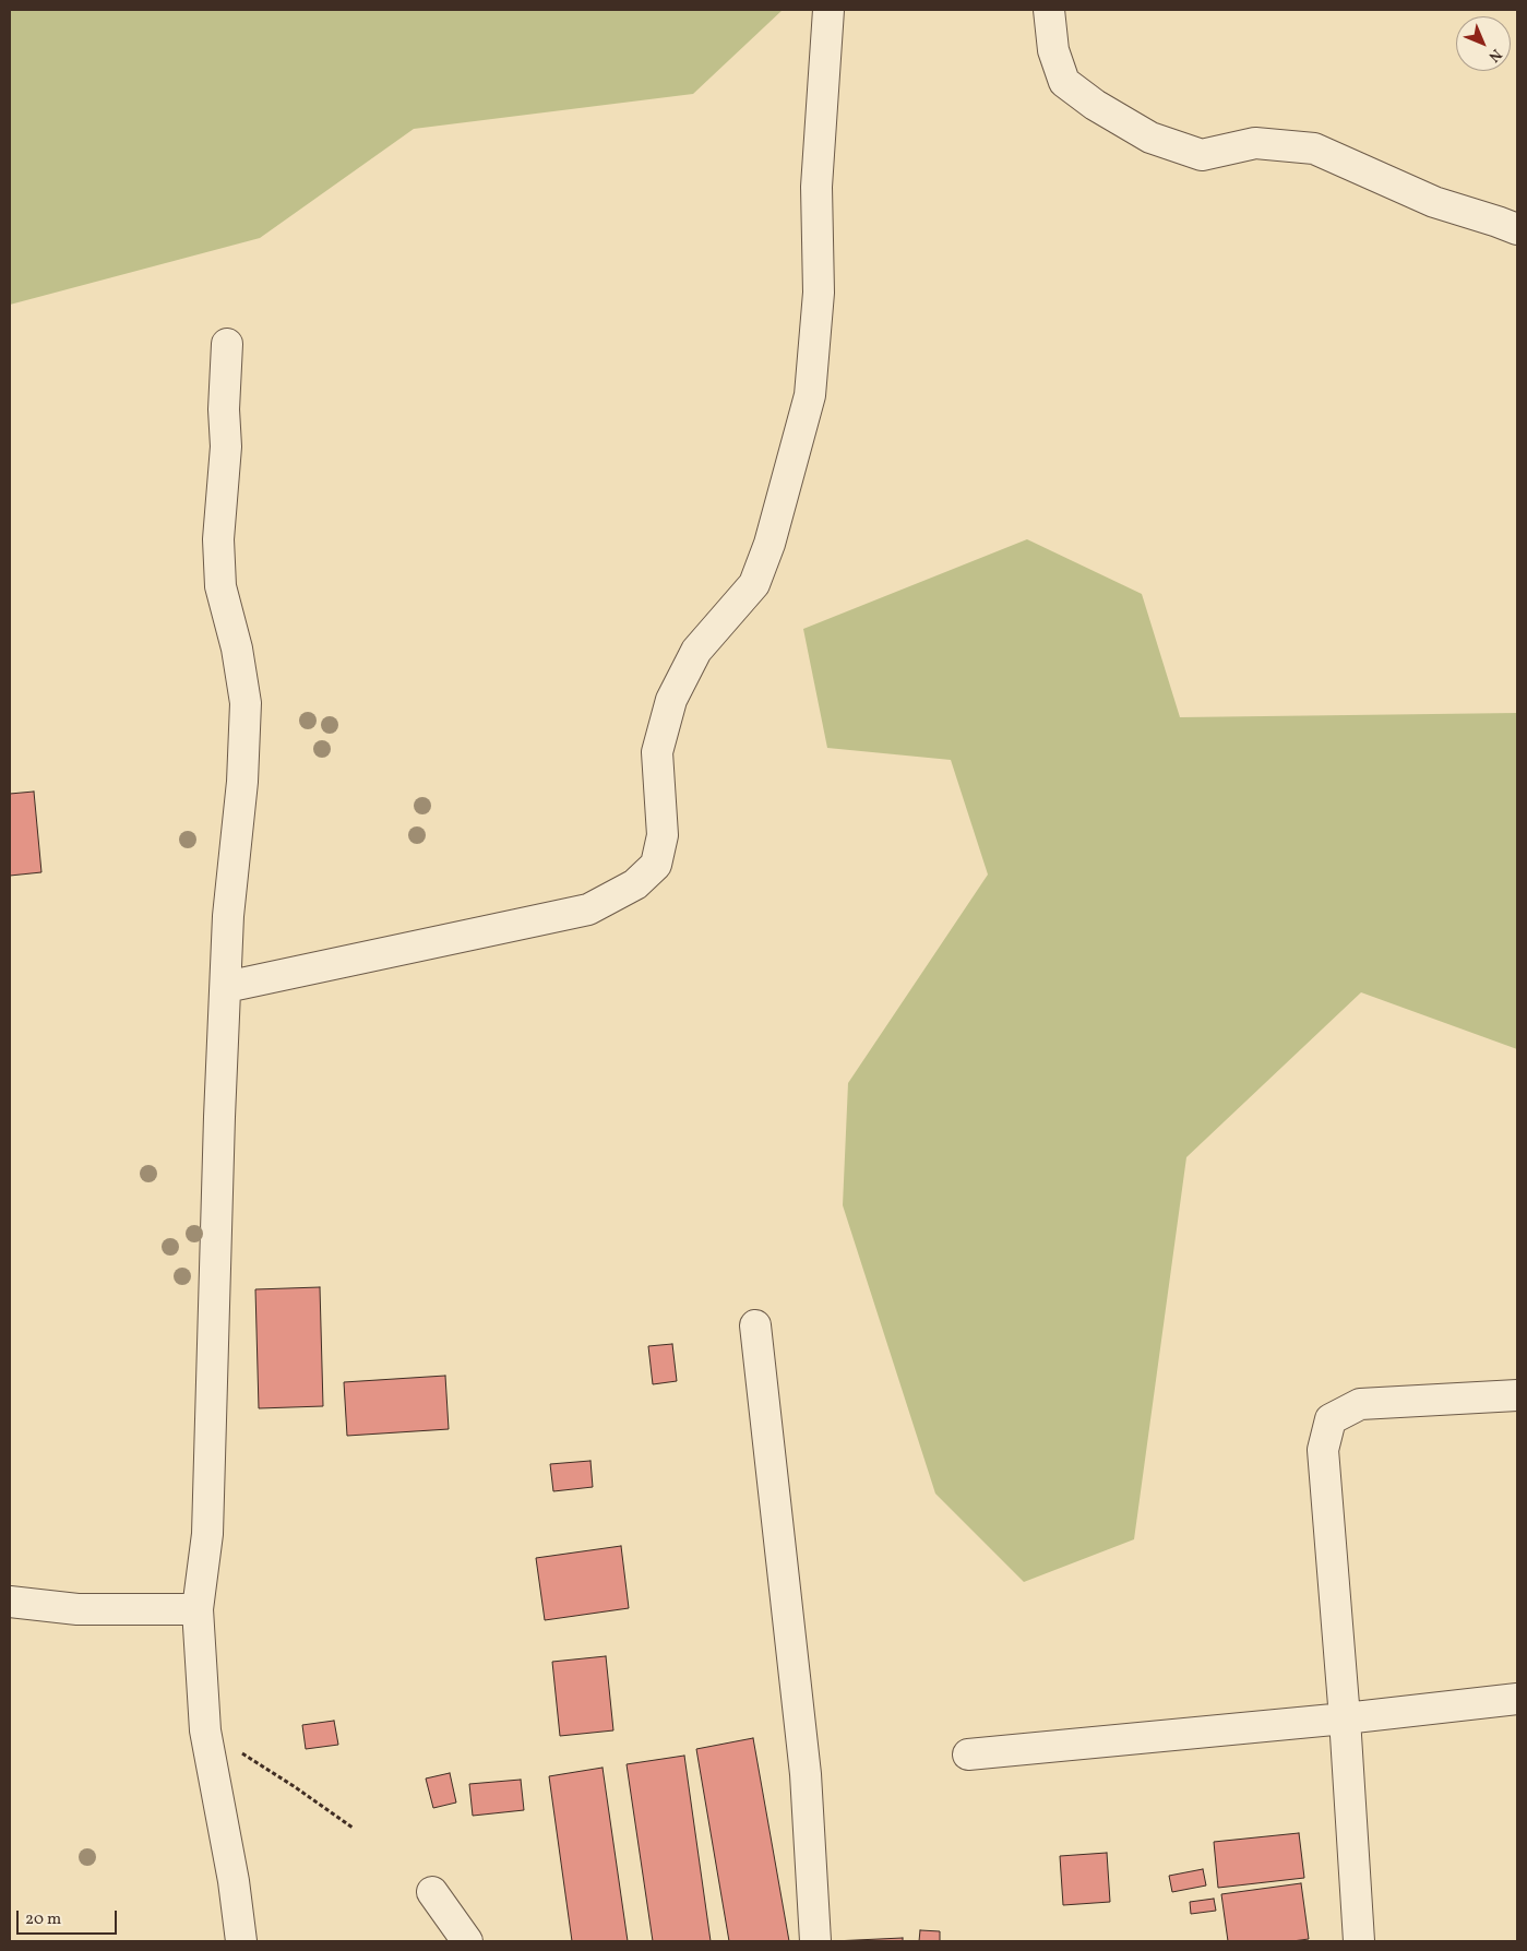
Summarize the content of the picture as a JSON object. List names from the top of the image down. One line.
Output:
{"scale_bar":"20 m","north":"bottom right"}
